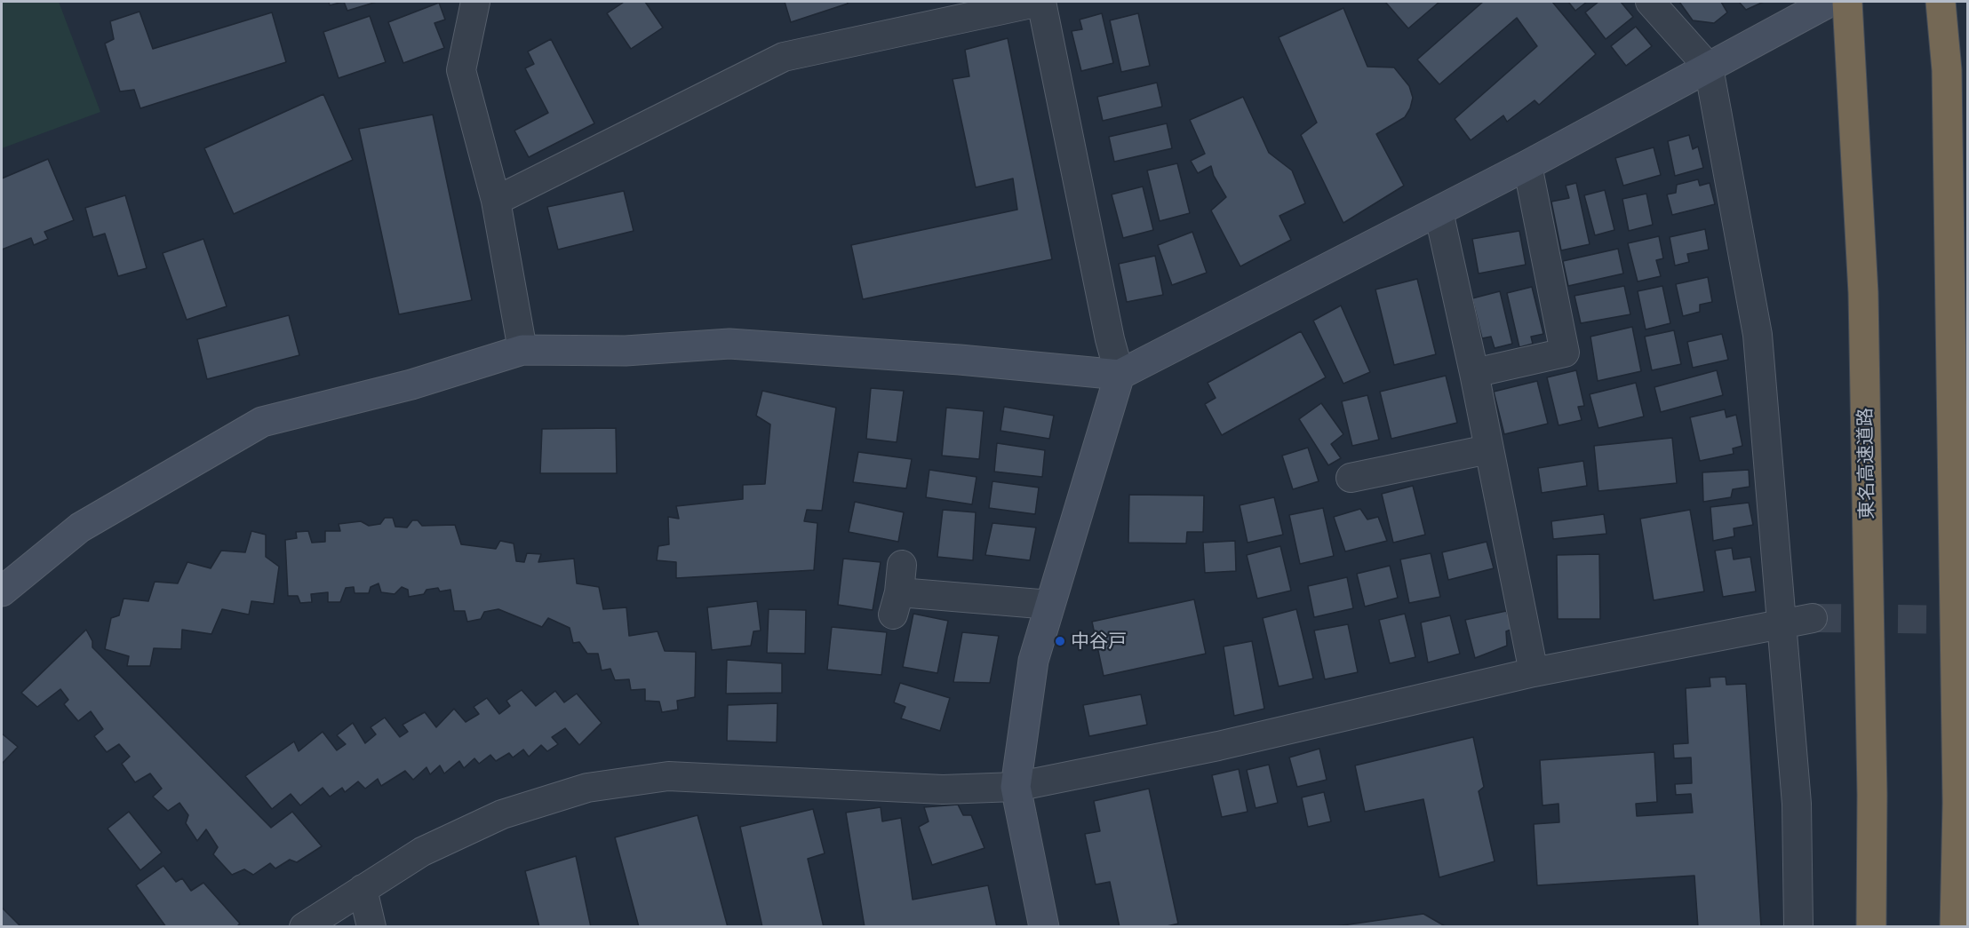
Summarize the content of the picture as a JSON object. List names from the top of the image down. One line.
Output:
{"streets":{"highway":["東名高速道路"]},"places":["中谷戸"]}
